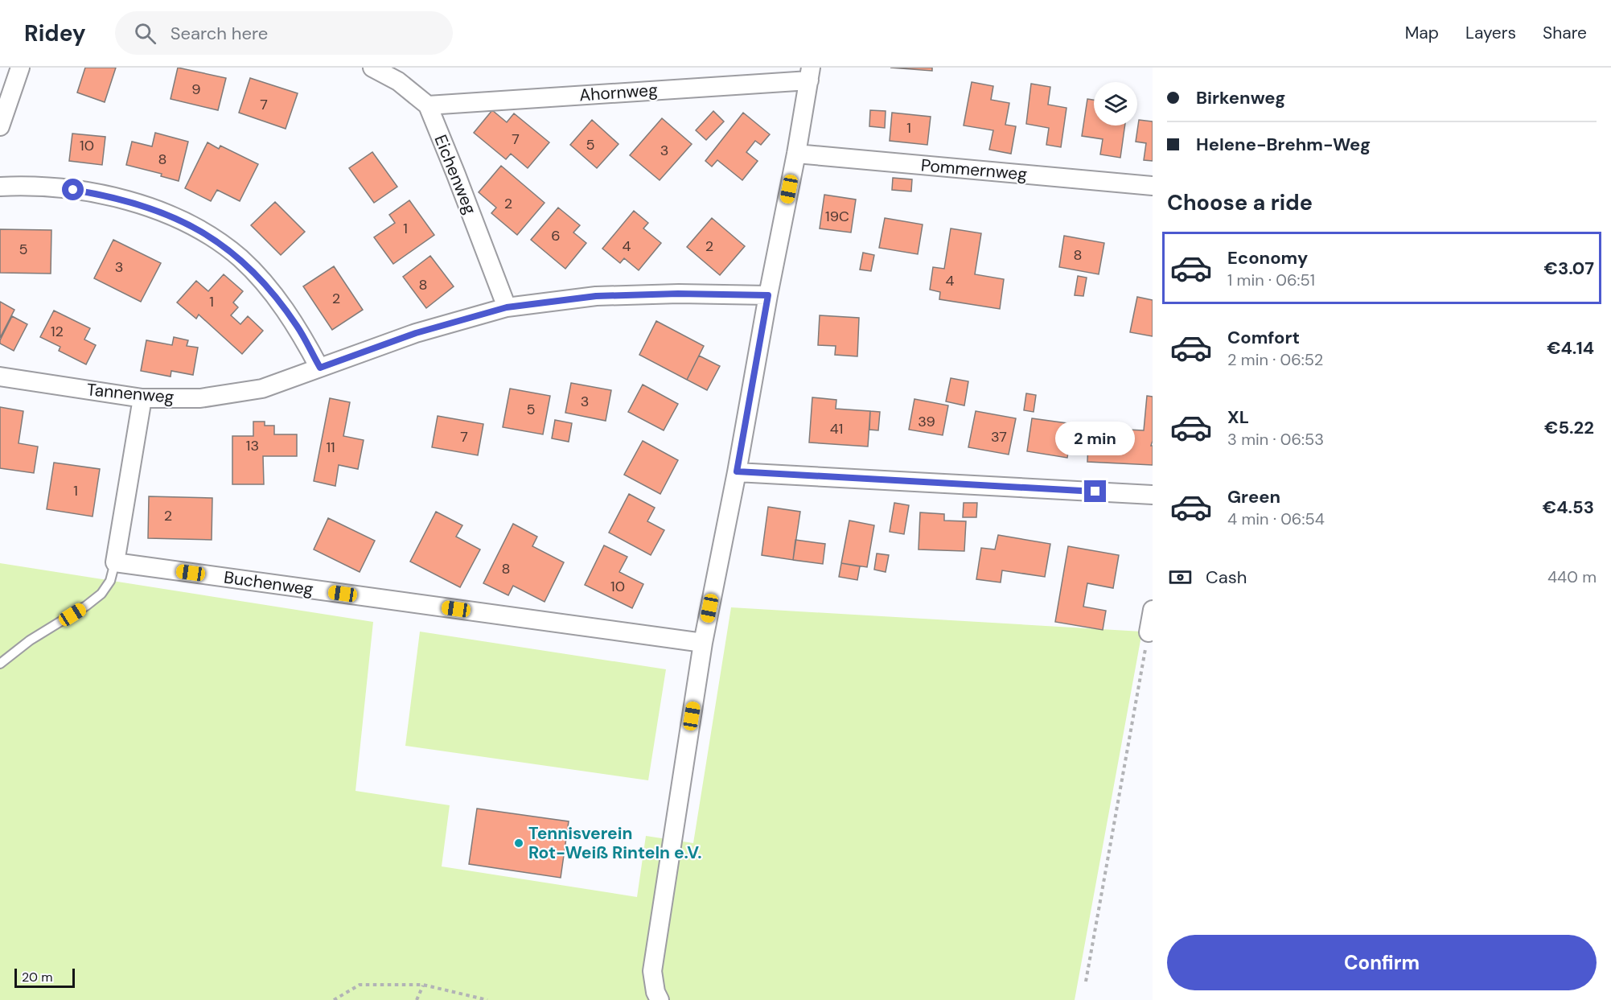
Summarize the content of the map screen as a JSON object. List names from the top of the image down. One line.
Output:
{"streets":{"street":["Ahornweg","Pommernweg","Eichenweg","Tannenweg","Buchenweg"]},"crossings":[["Ahornweg","Eichenweg"],["Eichenweg","Tannenweg"]],"places":["Tennisverein Rot-Weiß Rinteln e.V."],"house_numbers":["9","7","1","7","5","10","3","8","2","19C","1","6","4","2","5","8","3","4","8","2","1","12","3","5","39","41","7","37","13","11","1","2","8","10"],"scale_bar":"20 m","page":{"header":"Ridey","search":"Search here","nav":["Map","Layers","Share"],"banner":["Birkenweg","Helene-Brehm-Weg"],"heading":"Choose a ride","list":[{"name":"Economy","note":"1 min · 06:51","value":"€3.07"},{"name":"Comfort","note":"2 min · 06:52","value":"€4.14"},{"name":"XL","note":"3 min · 06:53","value":"€5.22"},{"name":"Green","note":"4 min · 06:54","value":"€4.53"}],"bubble":"2 min","pay":["Cash","440 m"],"buttons":"Confirm","scale":"20 m"}}
